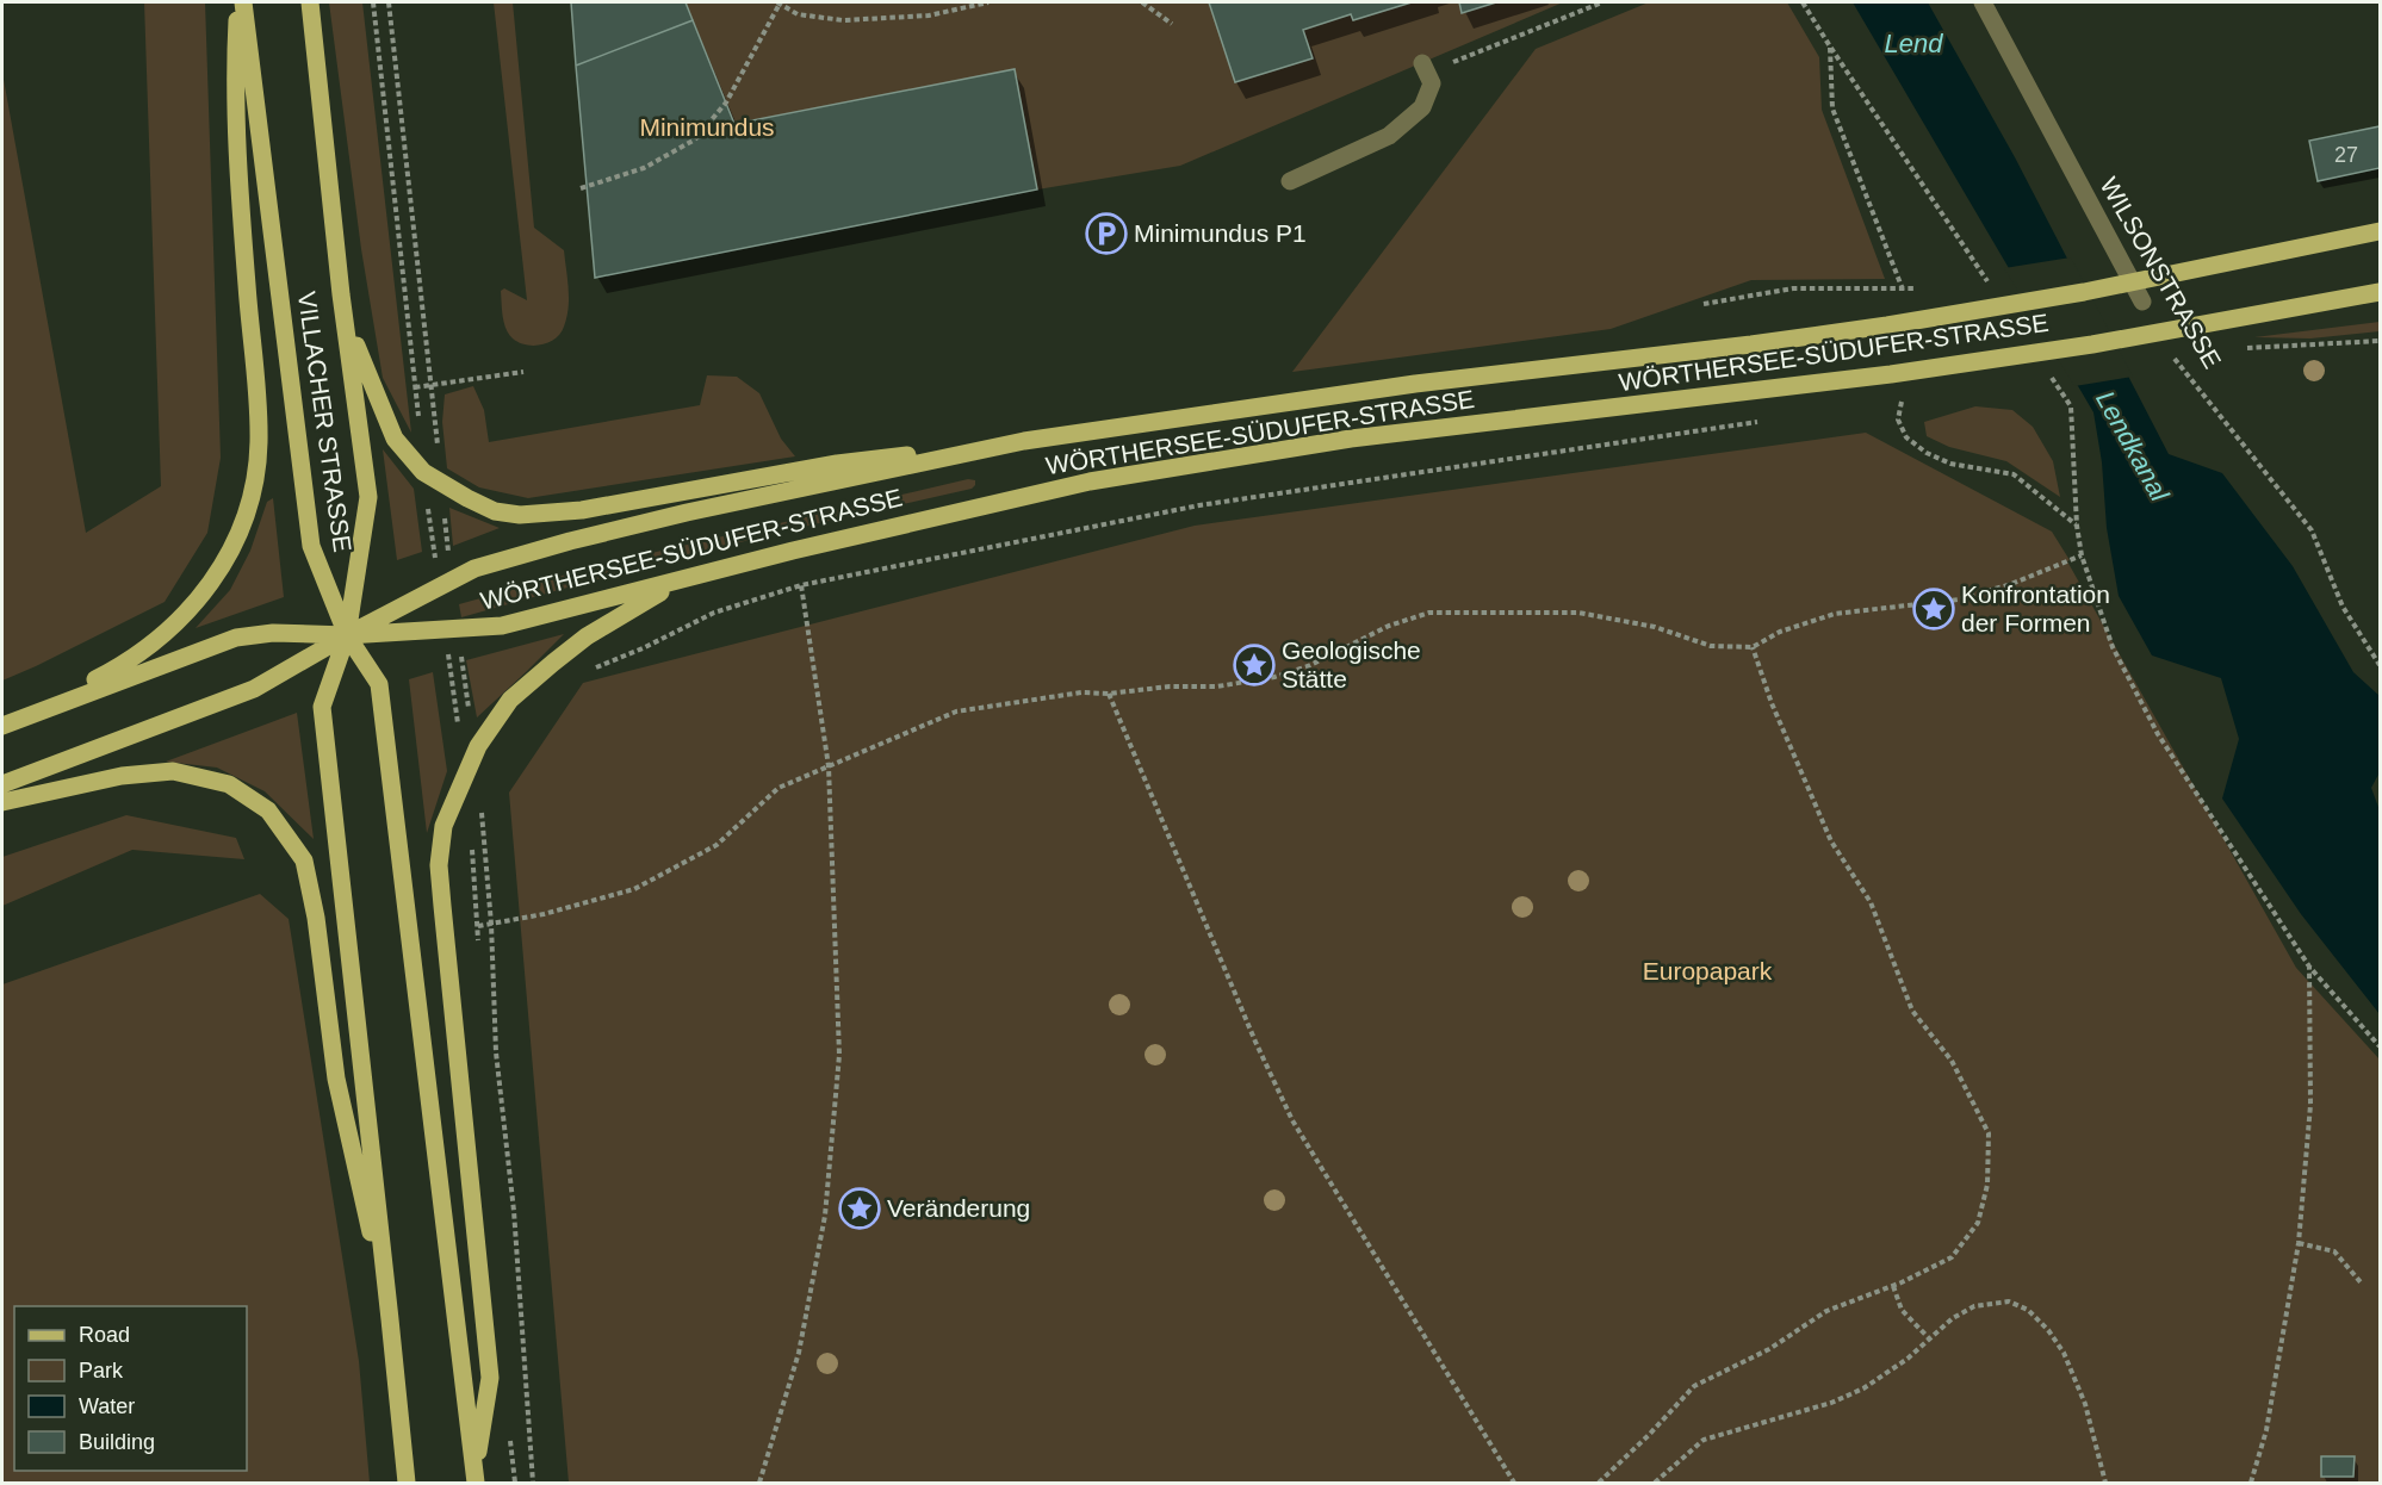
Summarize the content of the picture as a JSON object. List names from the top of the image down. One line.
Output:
{"streets":{"main road":["WÖRTHERSEE-SÜDUFER-STRASSE","VILLACHER STRASSE"],"street":["WILSONSTRASSE"]},"crossings":[["WÖRTHERSEE-SÜDUFER-STRASSE","VILLACHER STRASSE"]],"water":["Lend","Lendkanal"],"parks":["Minimundus","Europapark"],"places":{"parking":["Minimundus P1"],"place":["Konfrontation der Formen","Geologische Stätte","Veränderung"]},"house_numbers":["27"],"legend":["Road","Park","Water","Building"]}
